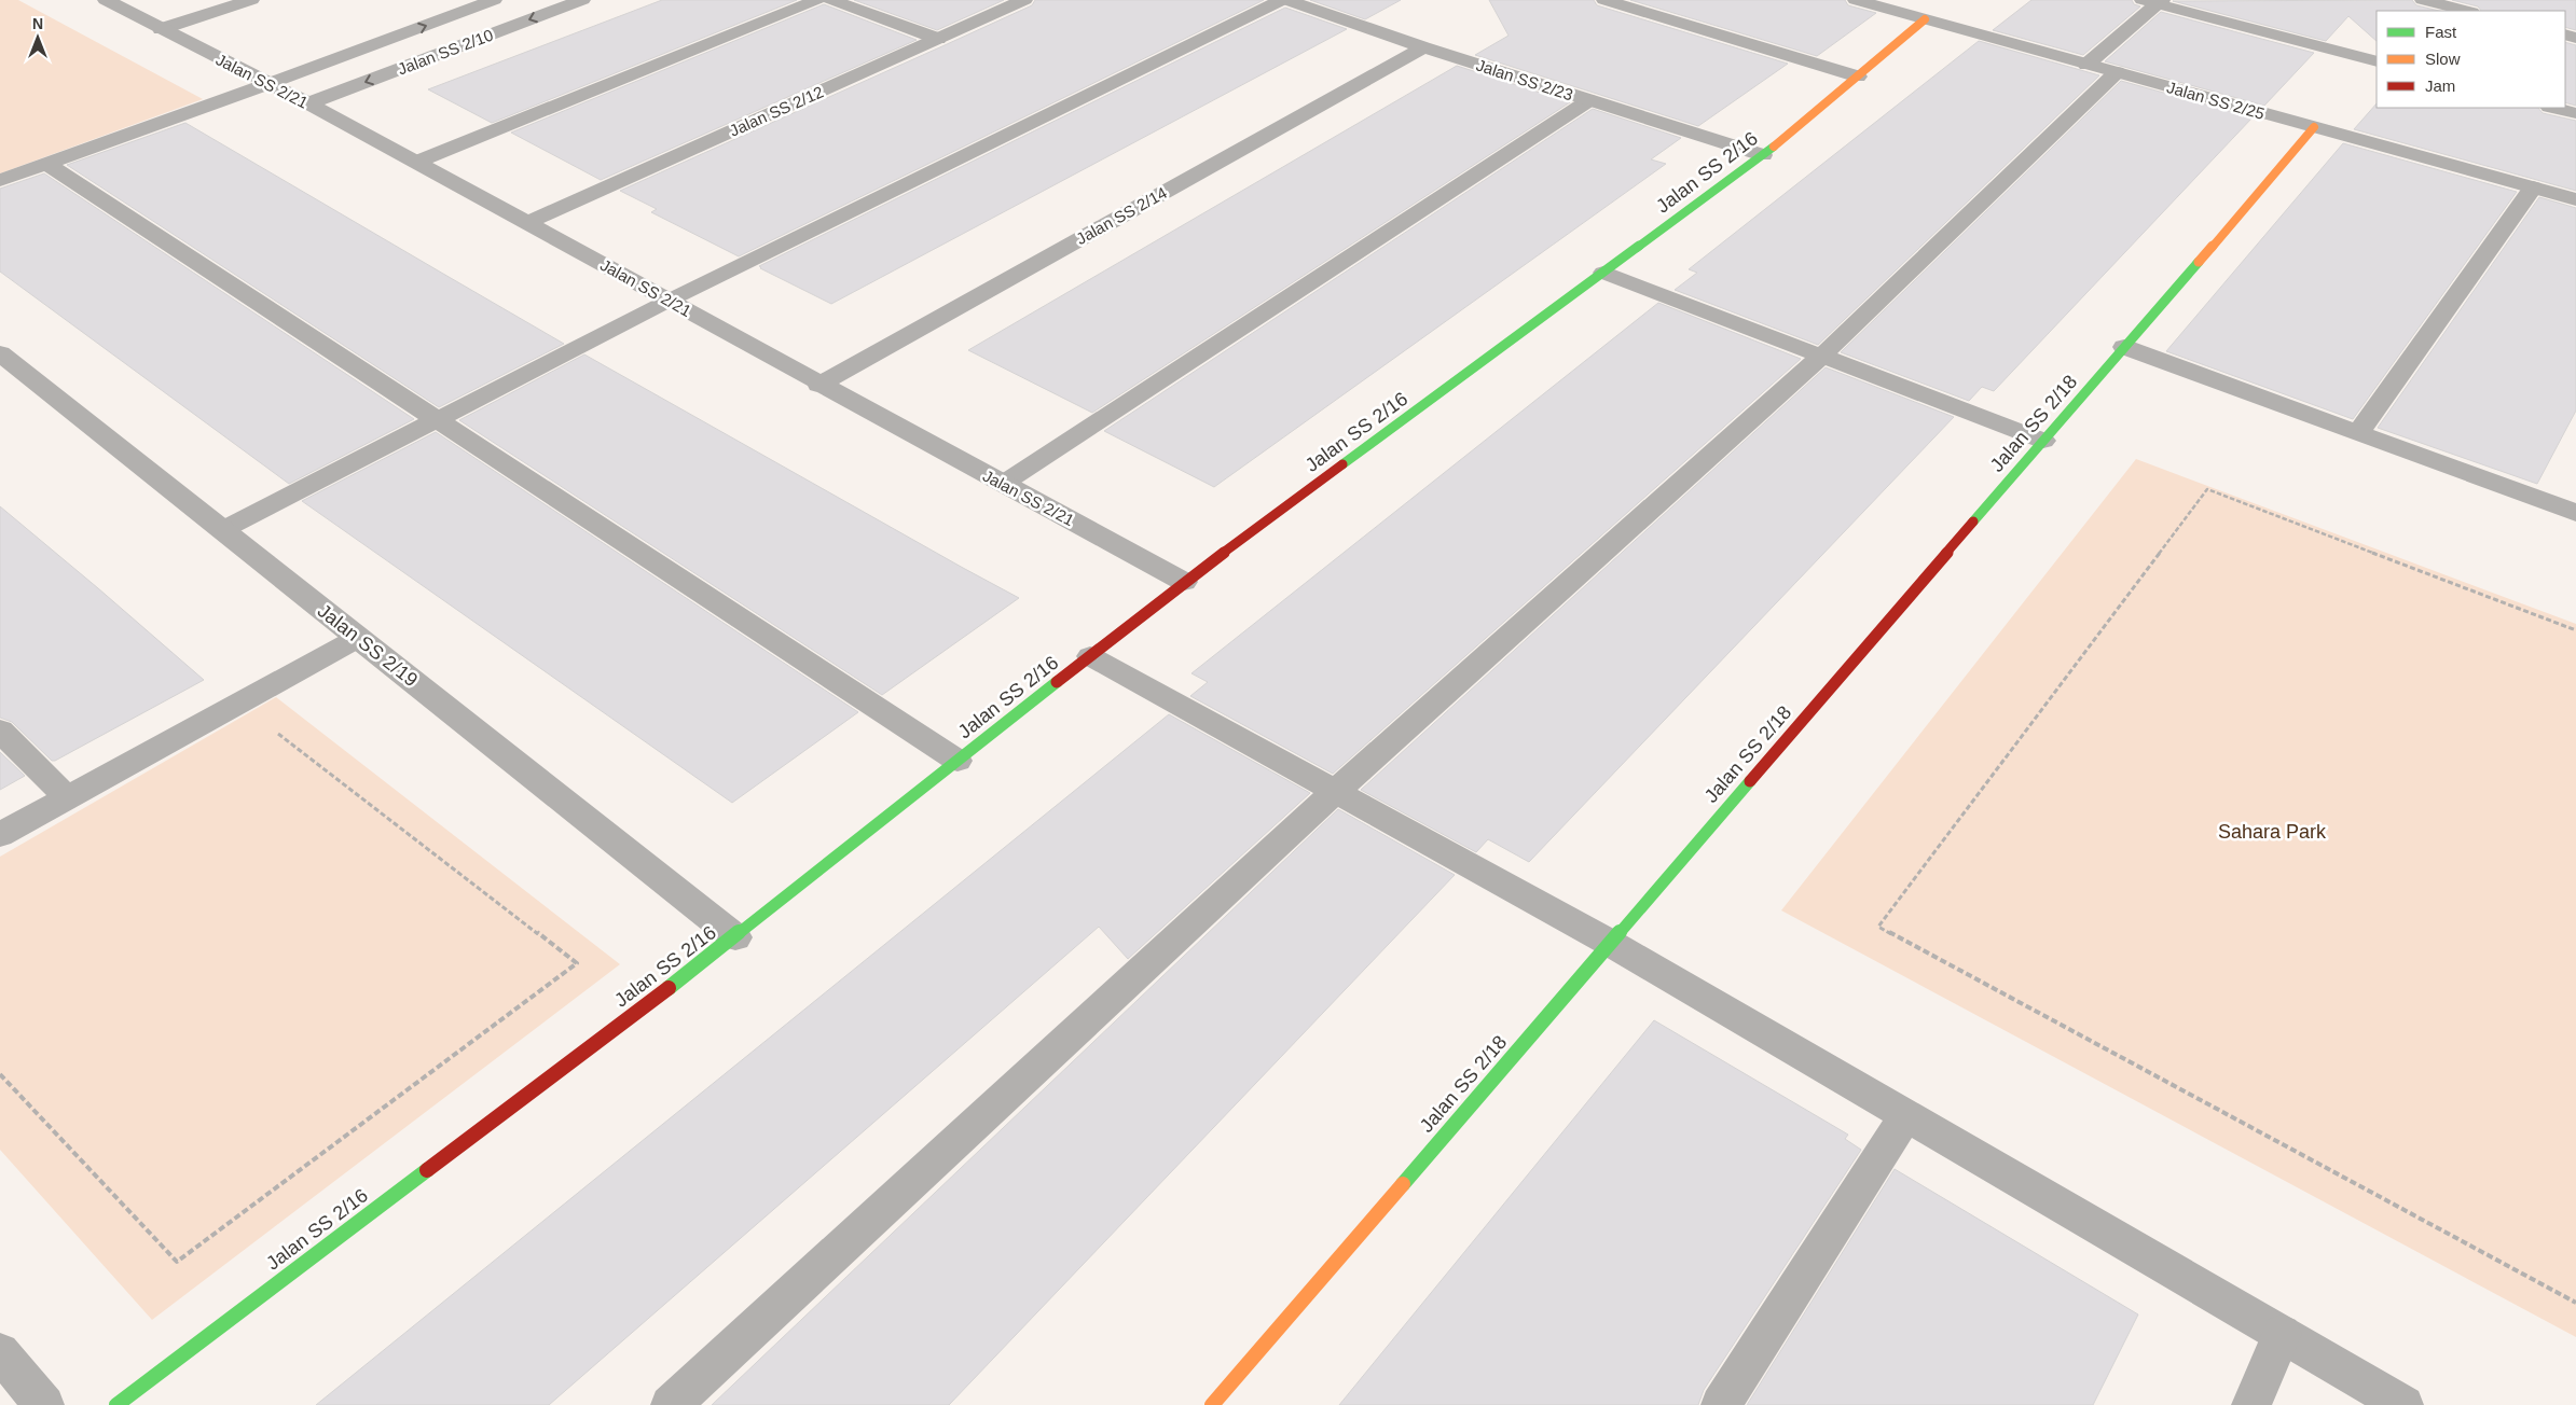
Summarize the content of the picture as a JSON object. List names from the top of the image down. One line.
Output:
{"streets":{"street":["Jalan SS 2/10","Jalan SS 2/23","Jalan SS 2/21","Jalan SS 2/25","Jalan SS 2/12","Jalan SS 2/16","Jalan SS 2/14","Jalan SS 2/18","Jalan SS 2/19"]},"crossings":[["Jalan SS 2/10","Jalan SS 2/21"],["Jalan SS 2/23","Jalan SS 2/16"],["Jalan SS 2/23","Jalan SS 2/14"],["Jalan SS 2/21","Jalan SS 2/12"],["Jalan SS 2/21","Jalan SS 2/16"],["Jalan SS 2/21","Jalan SS 2/14"],["Jalan SS 2/25","Jalan SS 2/16"],["Jalan SS 2/25","Jalan SS 2/18"],["Jalan SS 2/16","Jalan SS 2/19"]],"parks":["Sahara Park"],"legend":["Fast","Slow","Jam"],"north":"top"}
